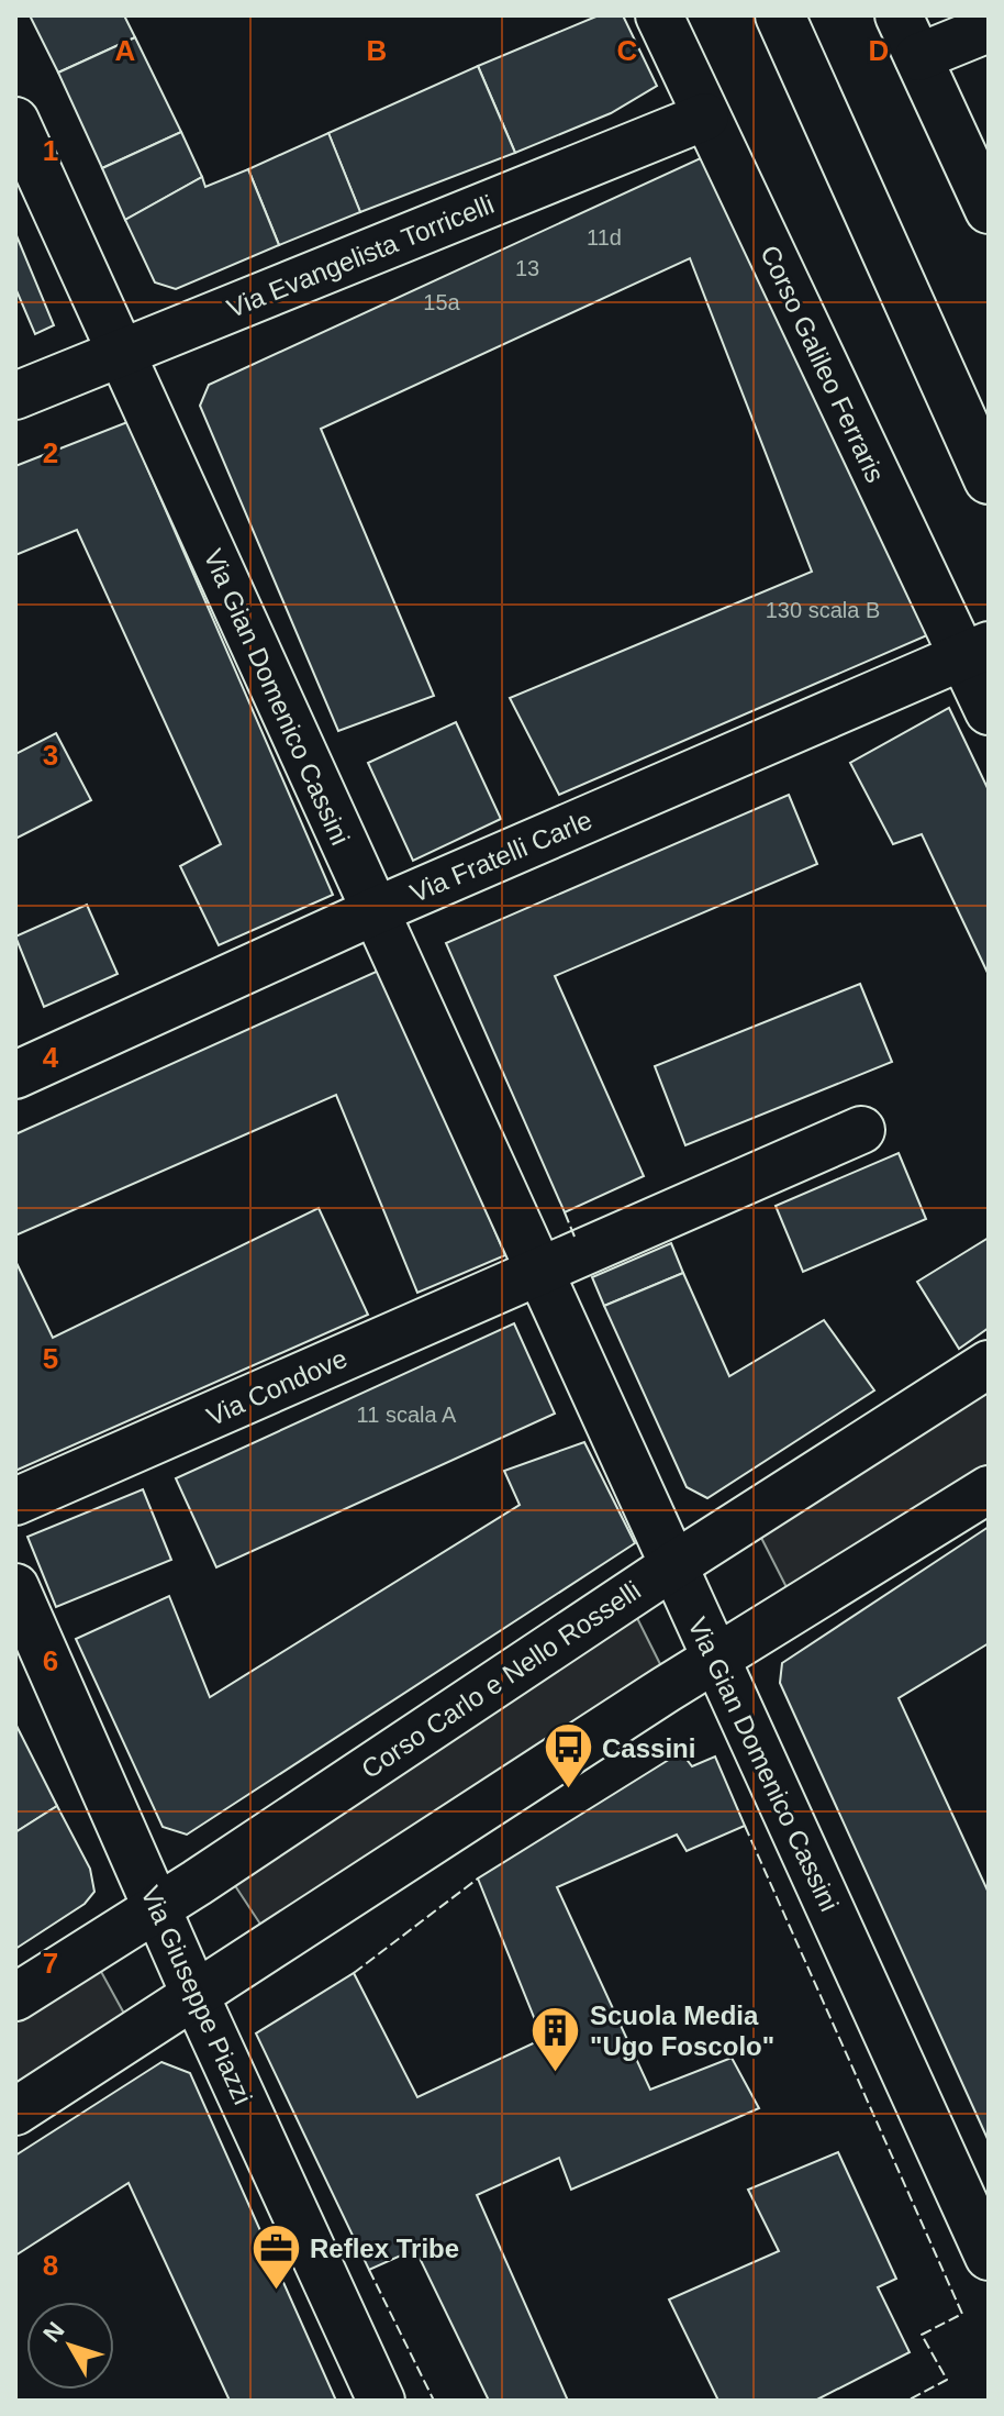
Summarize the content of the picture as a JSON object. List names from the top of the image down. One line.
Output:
{"streets":{"street":["Via Evangelista Torricelli","Corso Galileo Ferraris","Via Gian Domenico Cassini","Via Fratelli Carle","Via Condove","Corso Carlo e Nello Rosselli","Via Giuseppe Piazzi"]},"crossings":[["Via Evangelista Torricelli","Corso Galileo Ferraris"],["Via Evangelista Torricelli","Via Gian Domenico Cassini"],["Corso Galileo Ferraris","Via Fratelli Carle"],["Via Gian Domenico Cassini","Via Fratelli Carle"],["Via Gian Domenico Cassini","Via Condove"],["Via Gian Domenico Cassini","Corso Carlo e Nello Rosselli"],["Corso Carlo e Nello Rosselli","Via Giuseppe Piazzi"]],"places":{"bus stop":["Cassini"],"building":["Scuola Media \"Ugo Foscolo\""],"office":["Reflex Tribe"]},"house_numbers":["11d","13","15a","130 scala B","11 scala A"],"north":"top left","grid":{"columns":["A","B","C","D"],"rows":["1","2","3","4","5","6","7","8"]}}
